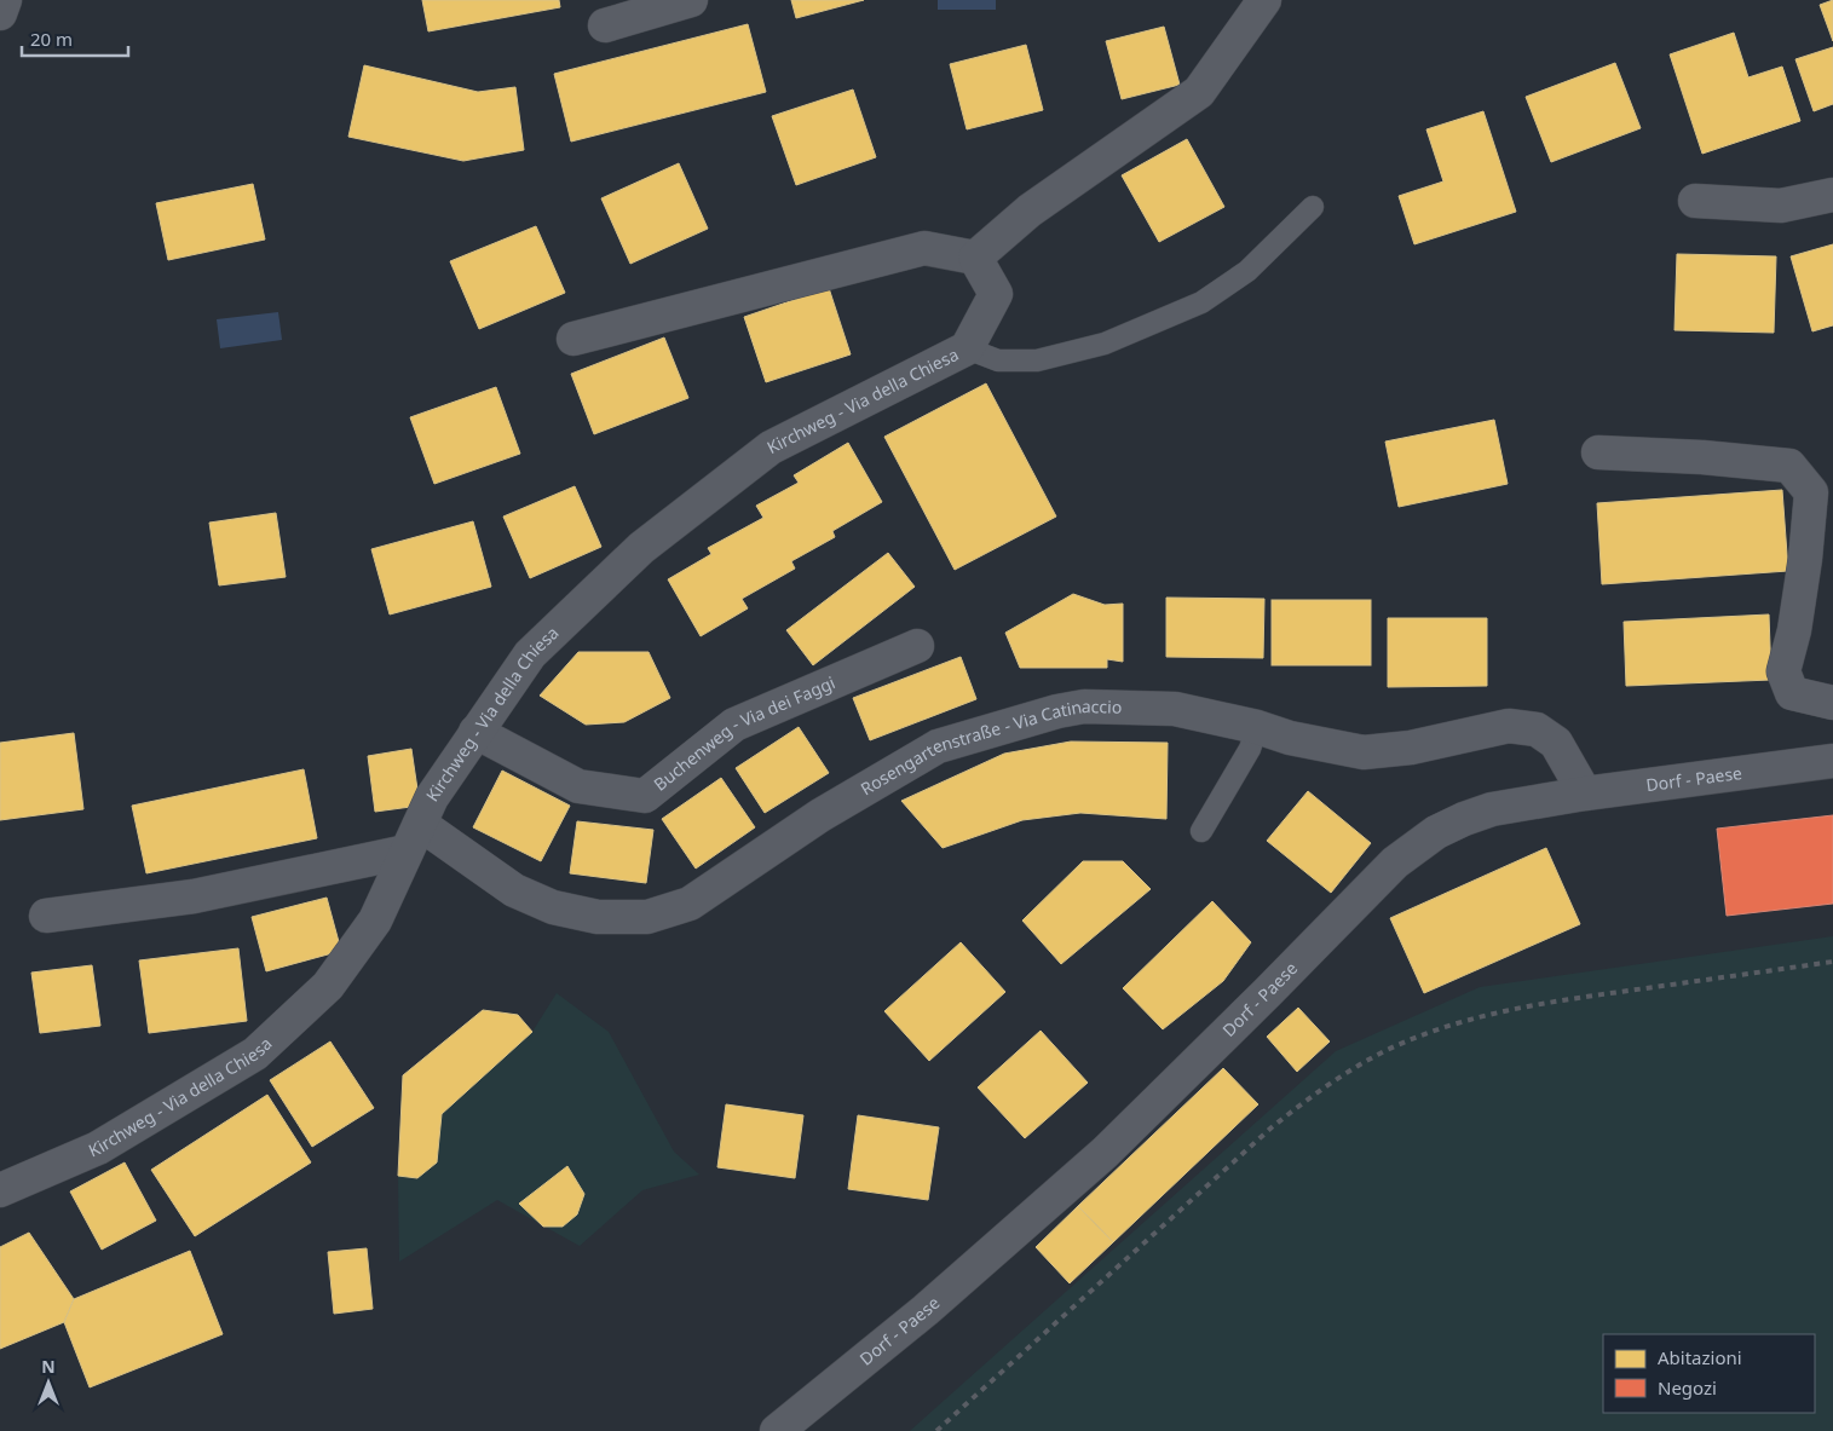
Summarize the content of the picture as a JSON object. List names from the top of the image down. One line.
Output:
{"streets":{"street":["Kirchweg - Via della Chiesa","Buchenweg - Via dei Faggi","Rosengartenstraße - Via Catinaccio","Dorf - Paese"]},"crossings":[["Kirchweg - Via della Chiesa","Buchenweg - Via dei Faggi"],["Kirchweg - Via della Chiesa","Rosengartenstraße - Via Catinaccio"],["Rosengartenstraße - Via Catinaccio","Dorf - Paese"]],"legend":["Abitazioni","Negozi"],"scale_bar":"20 m","north":"top"}
